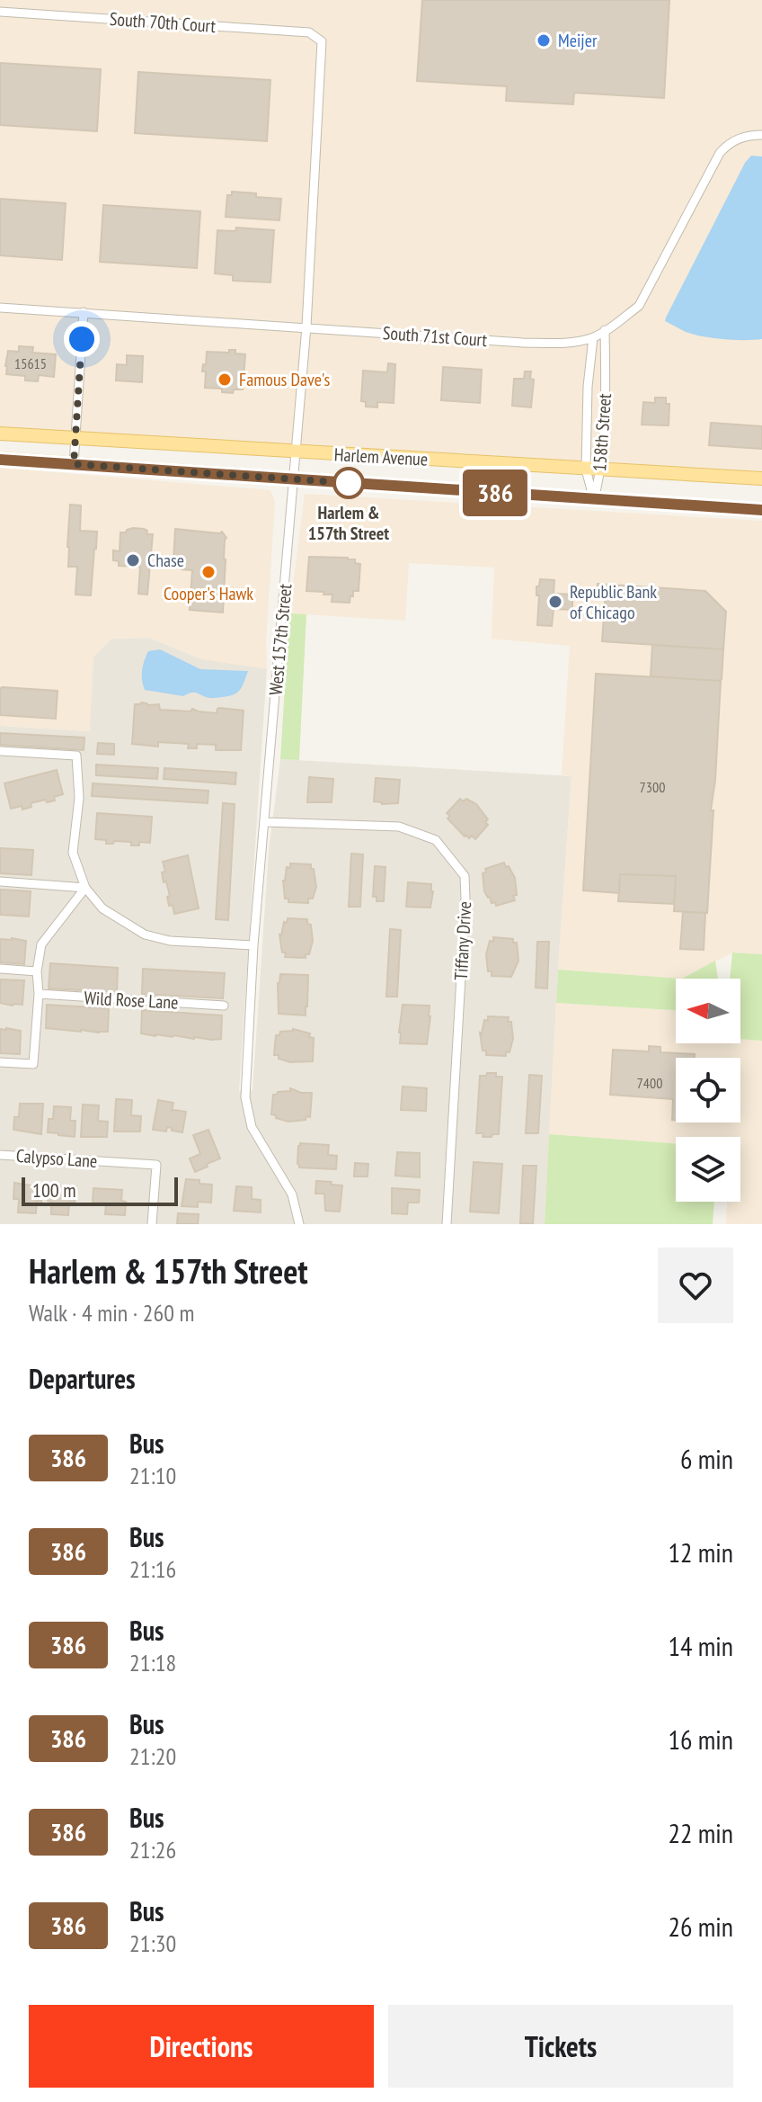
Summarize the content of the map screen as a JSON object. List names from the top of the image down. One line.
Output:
{"streets":{"main road":["Harlem Avenue"],"street":["South 70th Court","South 71st Court","158th Street","West 157th Street","Tiffany Drive","Wild Rose Lane","Calypso Lane"]},"crossings":[["South 70th Court","West 157th Street"],["South 71st Court","158th Street"],["South 71st Court","West 157th Street"],["158th Street","Harlem Avenue"],["Harlem Avenue","West 157th Street"],["West 157th Street","Tiffany Drive"]],"places":["Meijer","Famous Dave's","Harlem & 157th Street","Chase","Cooper's Hawk","Republic Bank of Chicago"],"lines":["bus line 386"],"house_numbers":["15615","7300","7400"],"scale_bar":"100 m","north":"left","page":{"on_map":"386","scale":"100 m","heading":[["Harlem & 157th Street","Walk · 4 min · 260 m"],"Departures"],"list":[{"mark":"386","name":"Bus","note":"21:10","value":"6 min"},{"mark":"386","name":"Bus","note":"21:16","value":"12 min"},{"mark":"386","name":"Bus","note":"21:18","value":"14 min"},{"mark":"386","name":"Bus","note":"21:20","value":"16 min"},{"mark":"386","name":"Bus","note":"21:26","value":"22 min"},{"mark":"386","name":"Bus","note":"21:30","value":"26 min"}],"buttons":["Directions","Tickets"]}}
